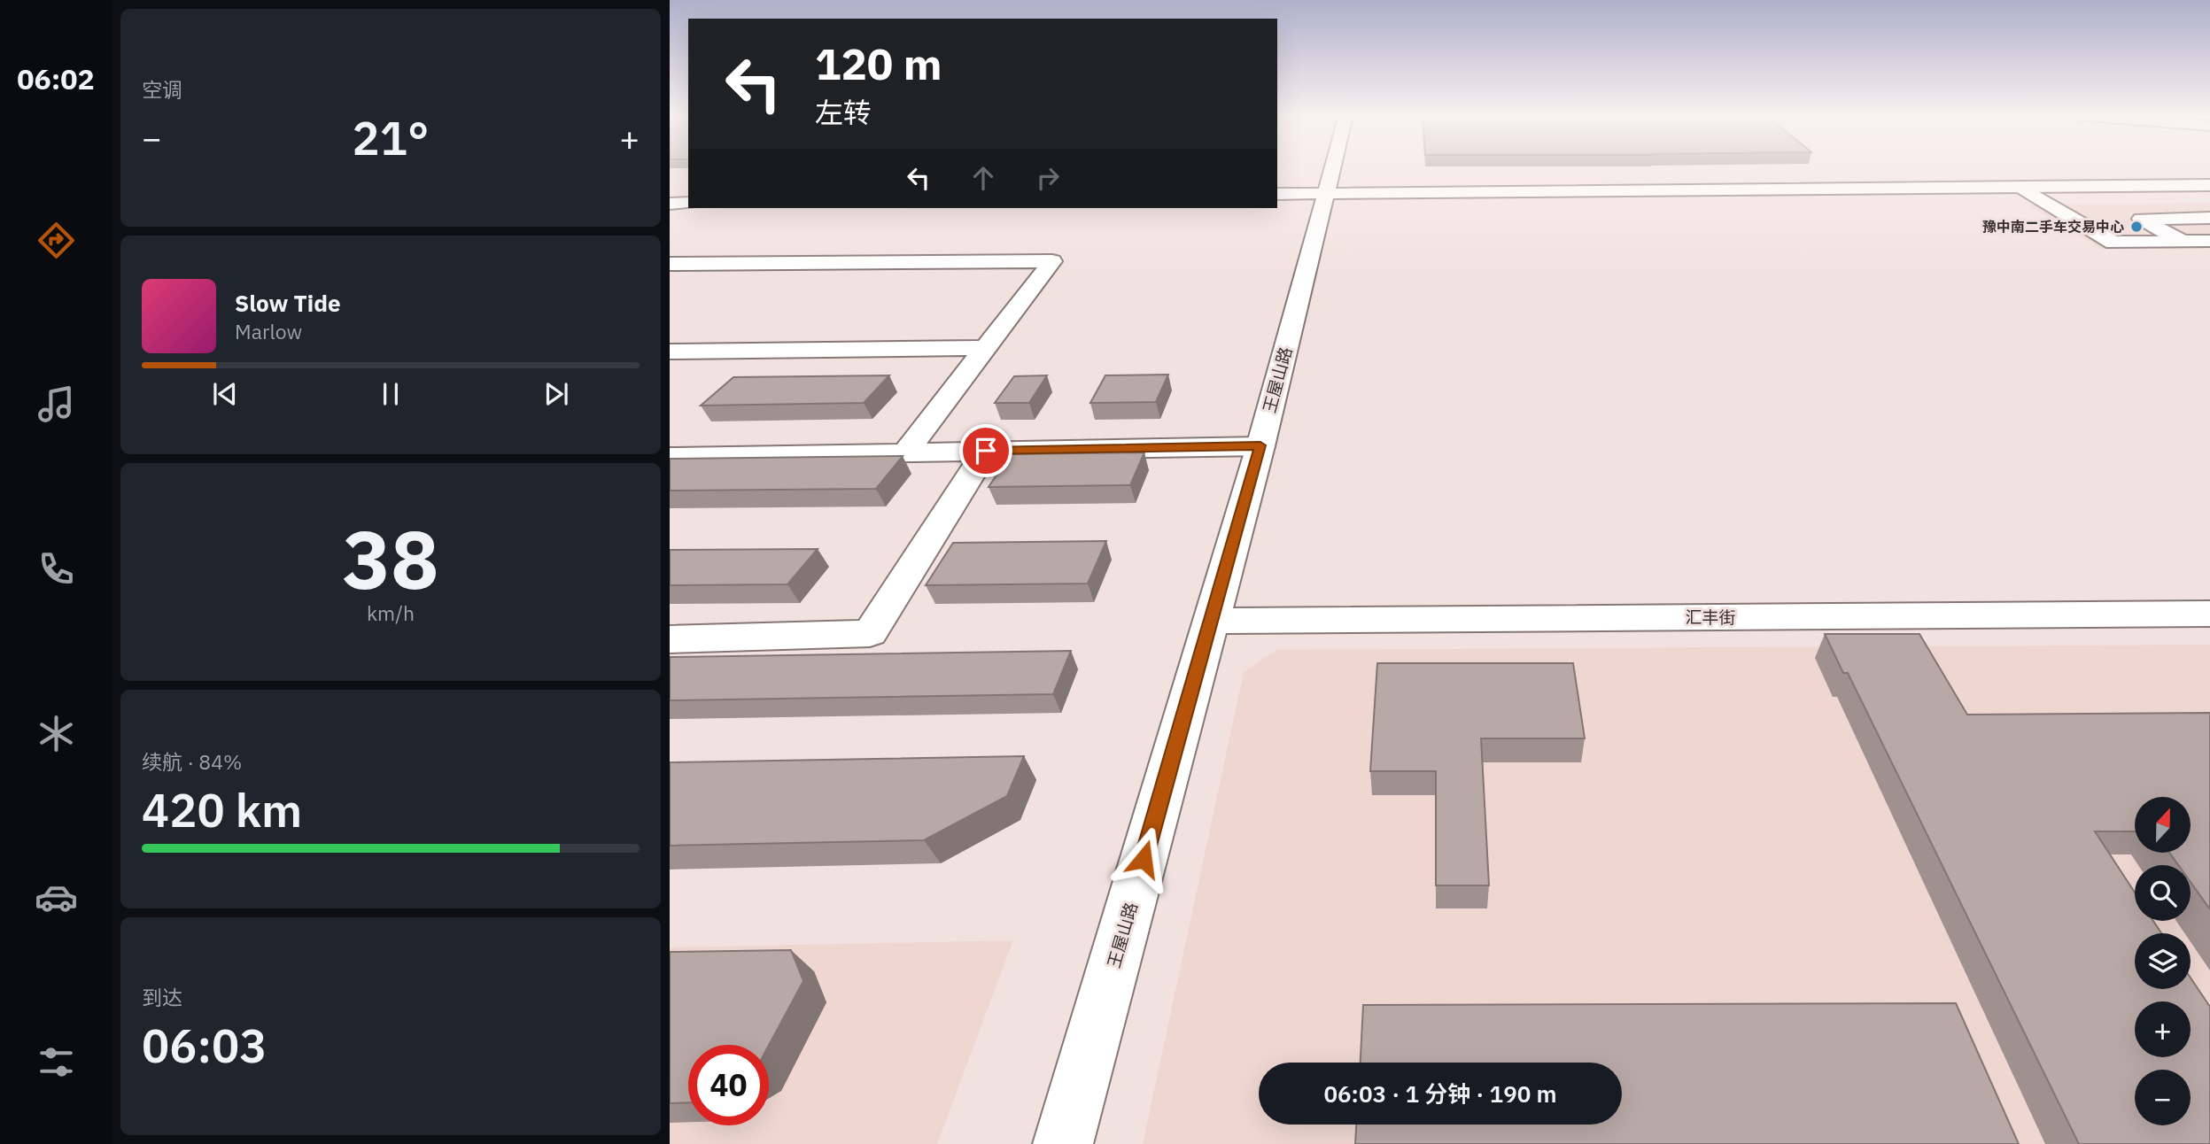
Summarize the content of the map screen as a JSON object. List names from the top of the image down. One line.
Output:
{"streets":{"street":["王屋山路","汇丰街"]},"crossings":[["王屋山路","汇丰街"]],"places":["豫中南二手车交易中心"],"north":"top","page":{"tabs":"06:02","tile":["空调",["38","km/h"],["续航 · 84%","420 km"],["到达","06:03"]],"turn":["120 m","左转"],"heat":["−","21°","+"],"song":["Slow Tide","Marlow"],"map_buttons":["+","−"],"limit":"40","trip":"06:03 · 1 分钟 · 190 m"}}
